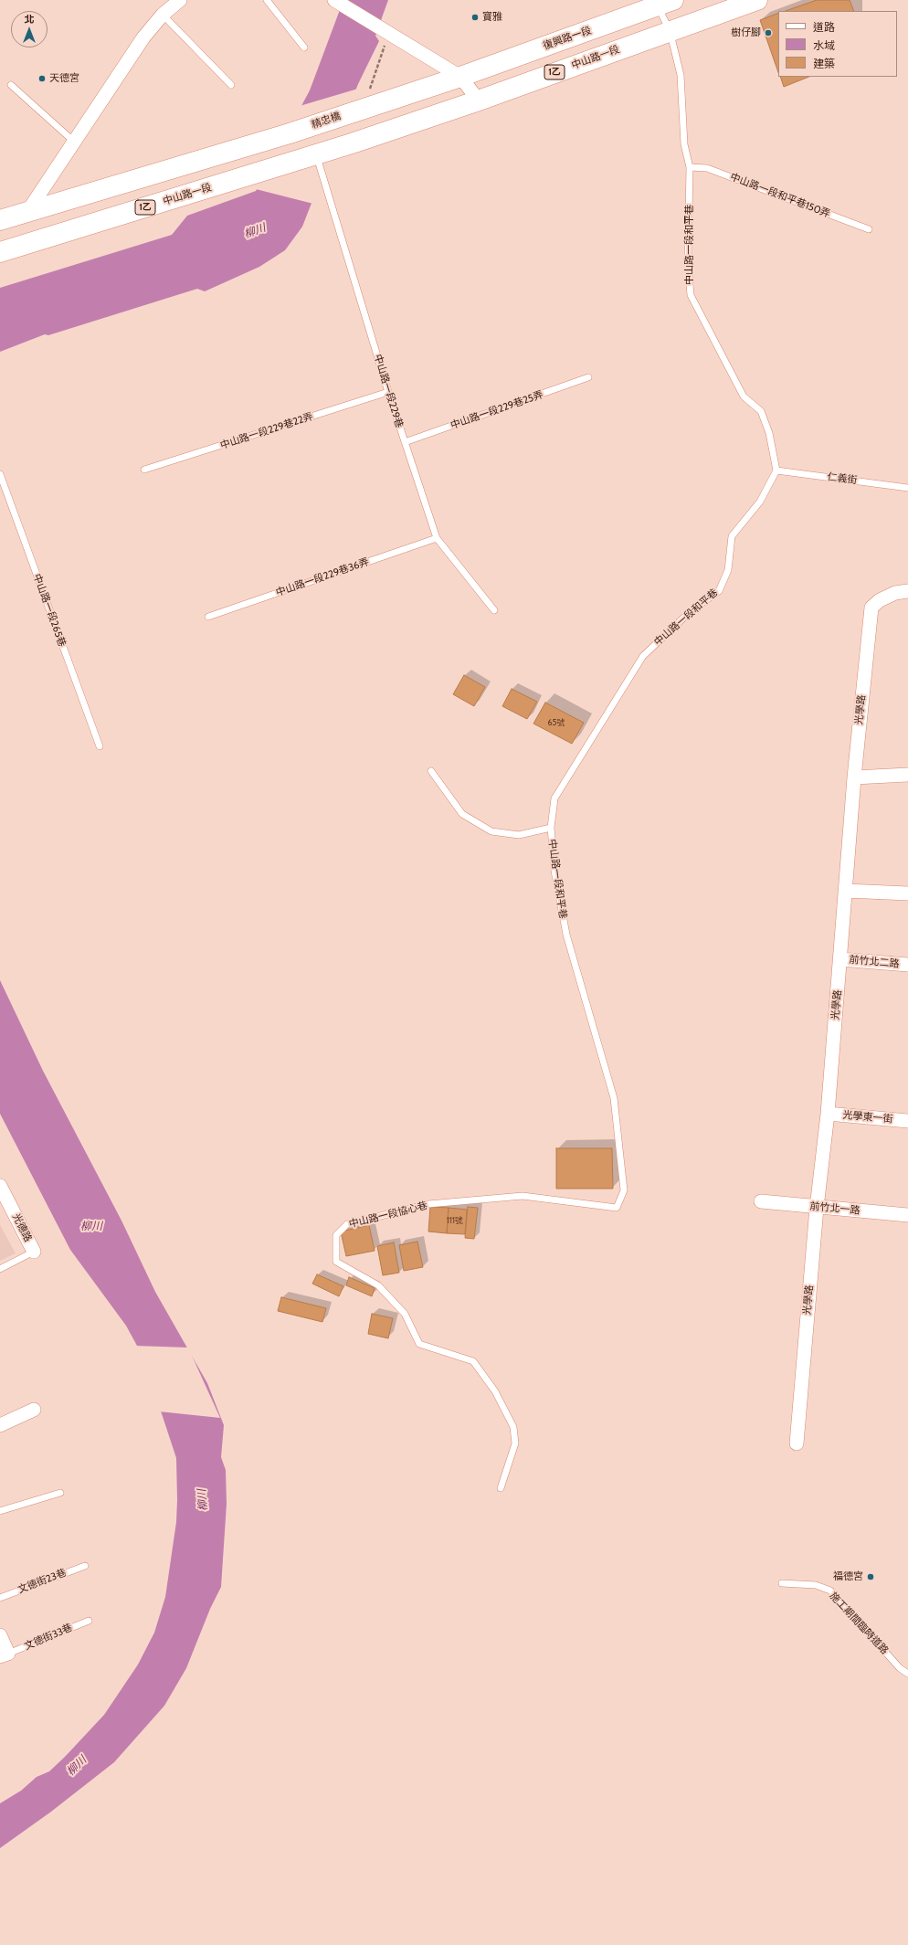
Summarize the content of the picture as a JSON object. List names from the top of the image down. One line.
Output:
{"streets":{"main road":["復興路一段","中山路一段","1乙","精忠橋"],"street":["光學路","前竹北二路","光學東一街","前竹北一路","光德路"],"lane":["中山路一段和平巷150弄","中山路一段和平巷","中山路一段229巷","中山路一段229巷25弄","中山路一段229巷22弄","仁義街","中山路一段229巷36弄","中山路一段265巷","中山路一段協心巷","文德街23巷","施工期間臨時道路","文德街33巷"]},"crossings":[["復興路一段","中山路一段和平巷"],["中山路一段","中山路一段和平巷"],["中山路一段","中山路一段229巷"],["中山路一段和平巷150弄","中山路一段和平巷"],["中山路一段和平巷","仁義街"],["中山路一段和平巷","中山路一段協心巷"],["中山路一段229巷","中山路一段229巷25弄"],["中山路一段229巷","中山路一段229巷22弄"],["中山路一段229巷","中山路一段229巷36弄"],["光學路","前竹北二路"],["光學路","光學東一街"],["光學路","前竹北一路"]],"water":["柳川"],"places":["寶雅","樹仔腳","天德宮","福德宮"],"house_numbers":["65號","111號"],"legend":["道路","水域","建築"],"north":"top"}
